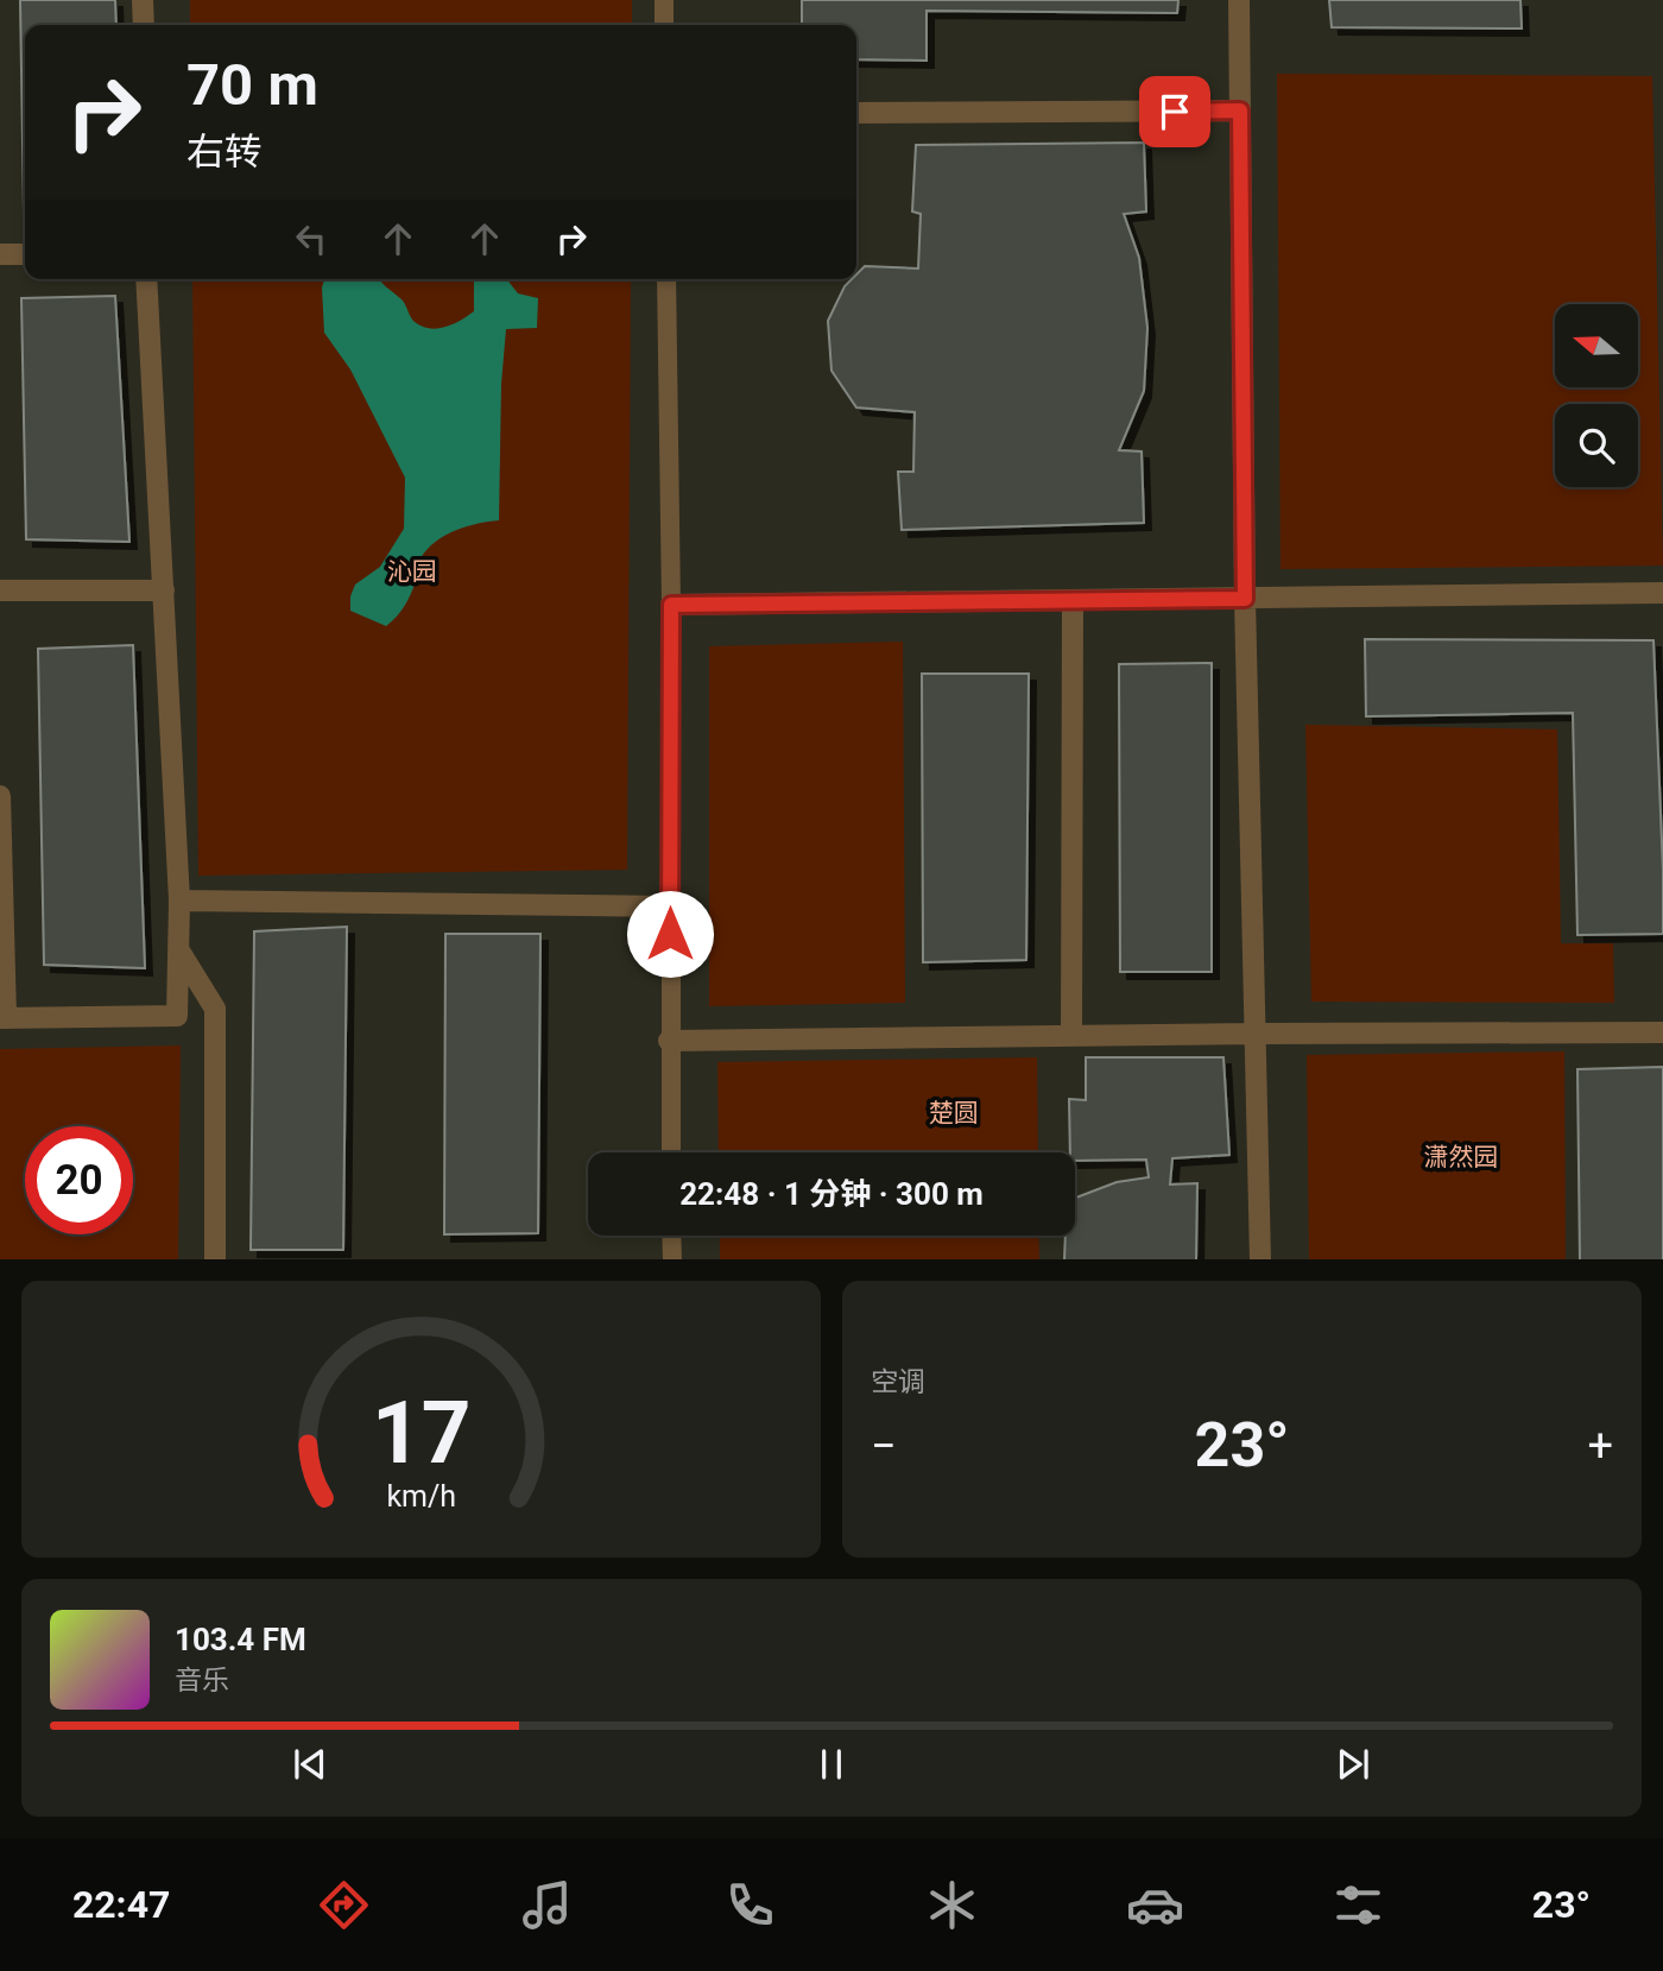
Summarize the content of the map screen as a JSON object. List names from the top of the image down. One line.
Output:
{"parks":["沁园","楚圆","潇然园"],"north":"left","page":{"turn":["70 m","右转"],"limit":"20","trip":"22:48 · 1 分钟 · 300 m","tile":"空调","heat":["−","23°","+"],"song":["103.4 FM","音乐"],"tabs":["22:47","23°"],"gauge":["17","km/h"]}}
